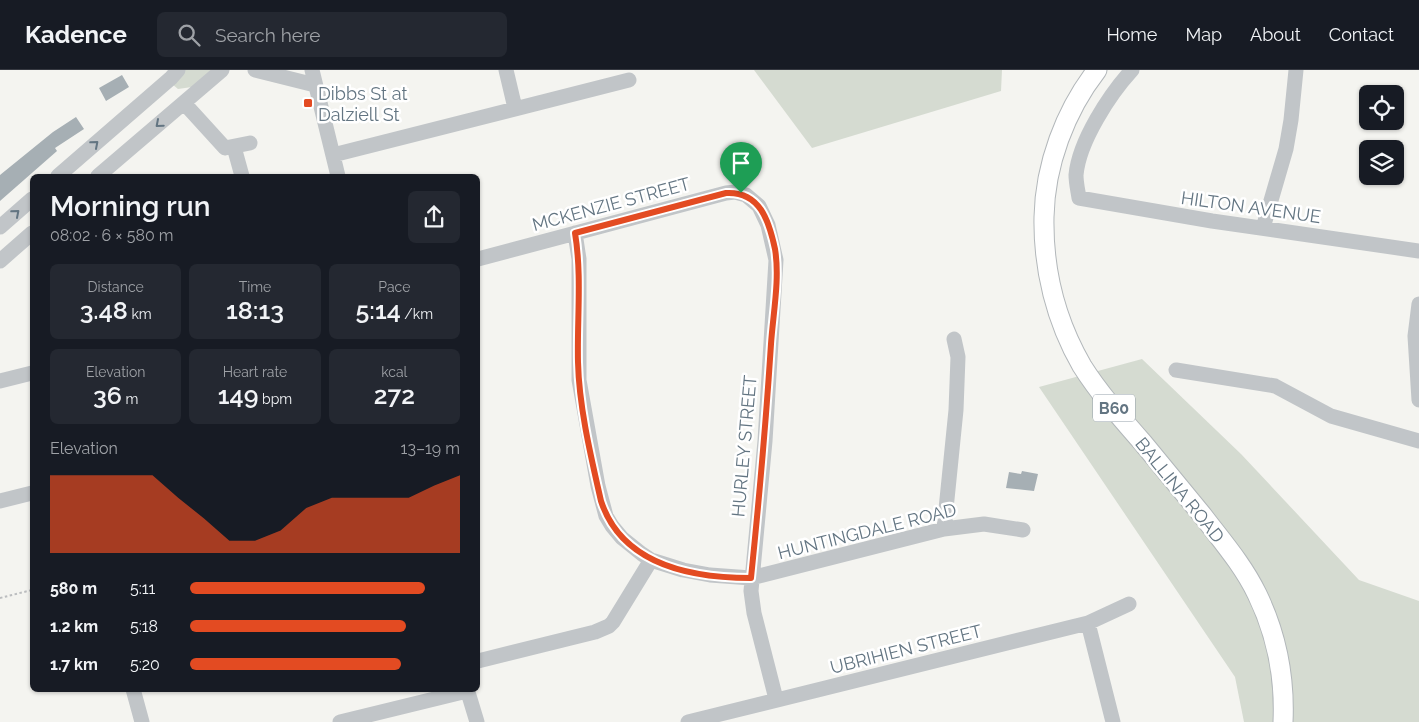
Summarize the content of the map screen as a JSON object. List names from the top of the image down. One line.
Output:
{"streets":{"main road":["B60","BALLINA ROAD"],"street":["MCKENZIE STREET","HILTON AVENUE","HURLEY STREET","HUNTINGDALE ROAD","UBRIHIEN STREET"]},"crossings":[["MCKENZIE STREET","HURLEY STREET"],["MCKENZIE STREET","HUNTINGDALE ROAD"],["HURLEY STREET","HUNTINGDALE ROAD"],["HURLEY STREET","UBRIHIEN STREET"]],"places":{"transit":["Dibbs St at Dalziell St"]},"page":{"header":"Kadence","search":"Search here","nav":["Home","Map","About","Contact"],"heading":["Morning run","08:02 · 6 × 580 m"],"stats":[["Distance","3.48 km"],["Time","18:13"],["Pace","5:14 /km"],["Elevation","36 m"],["Heart rate","149 bpm"],["kcal","272"]],"chart":["Elevation","13–19 m"],"list":[{"name":"580 m","note":"5:11"},{"name":"1.2 km","note":"5:18"},{"name":"1.7 km","note":"5:20"}]}}
